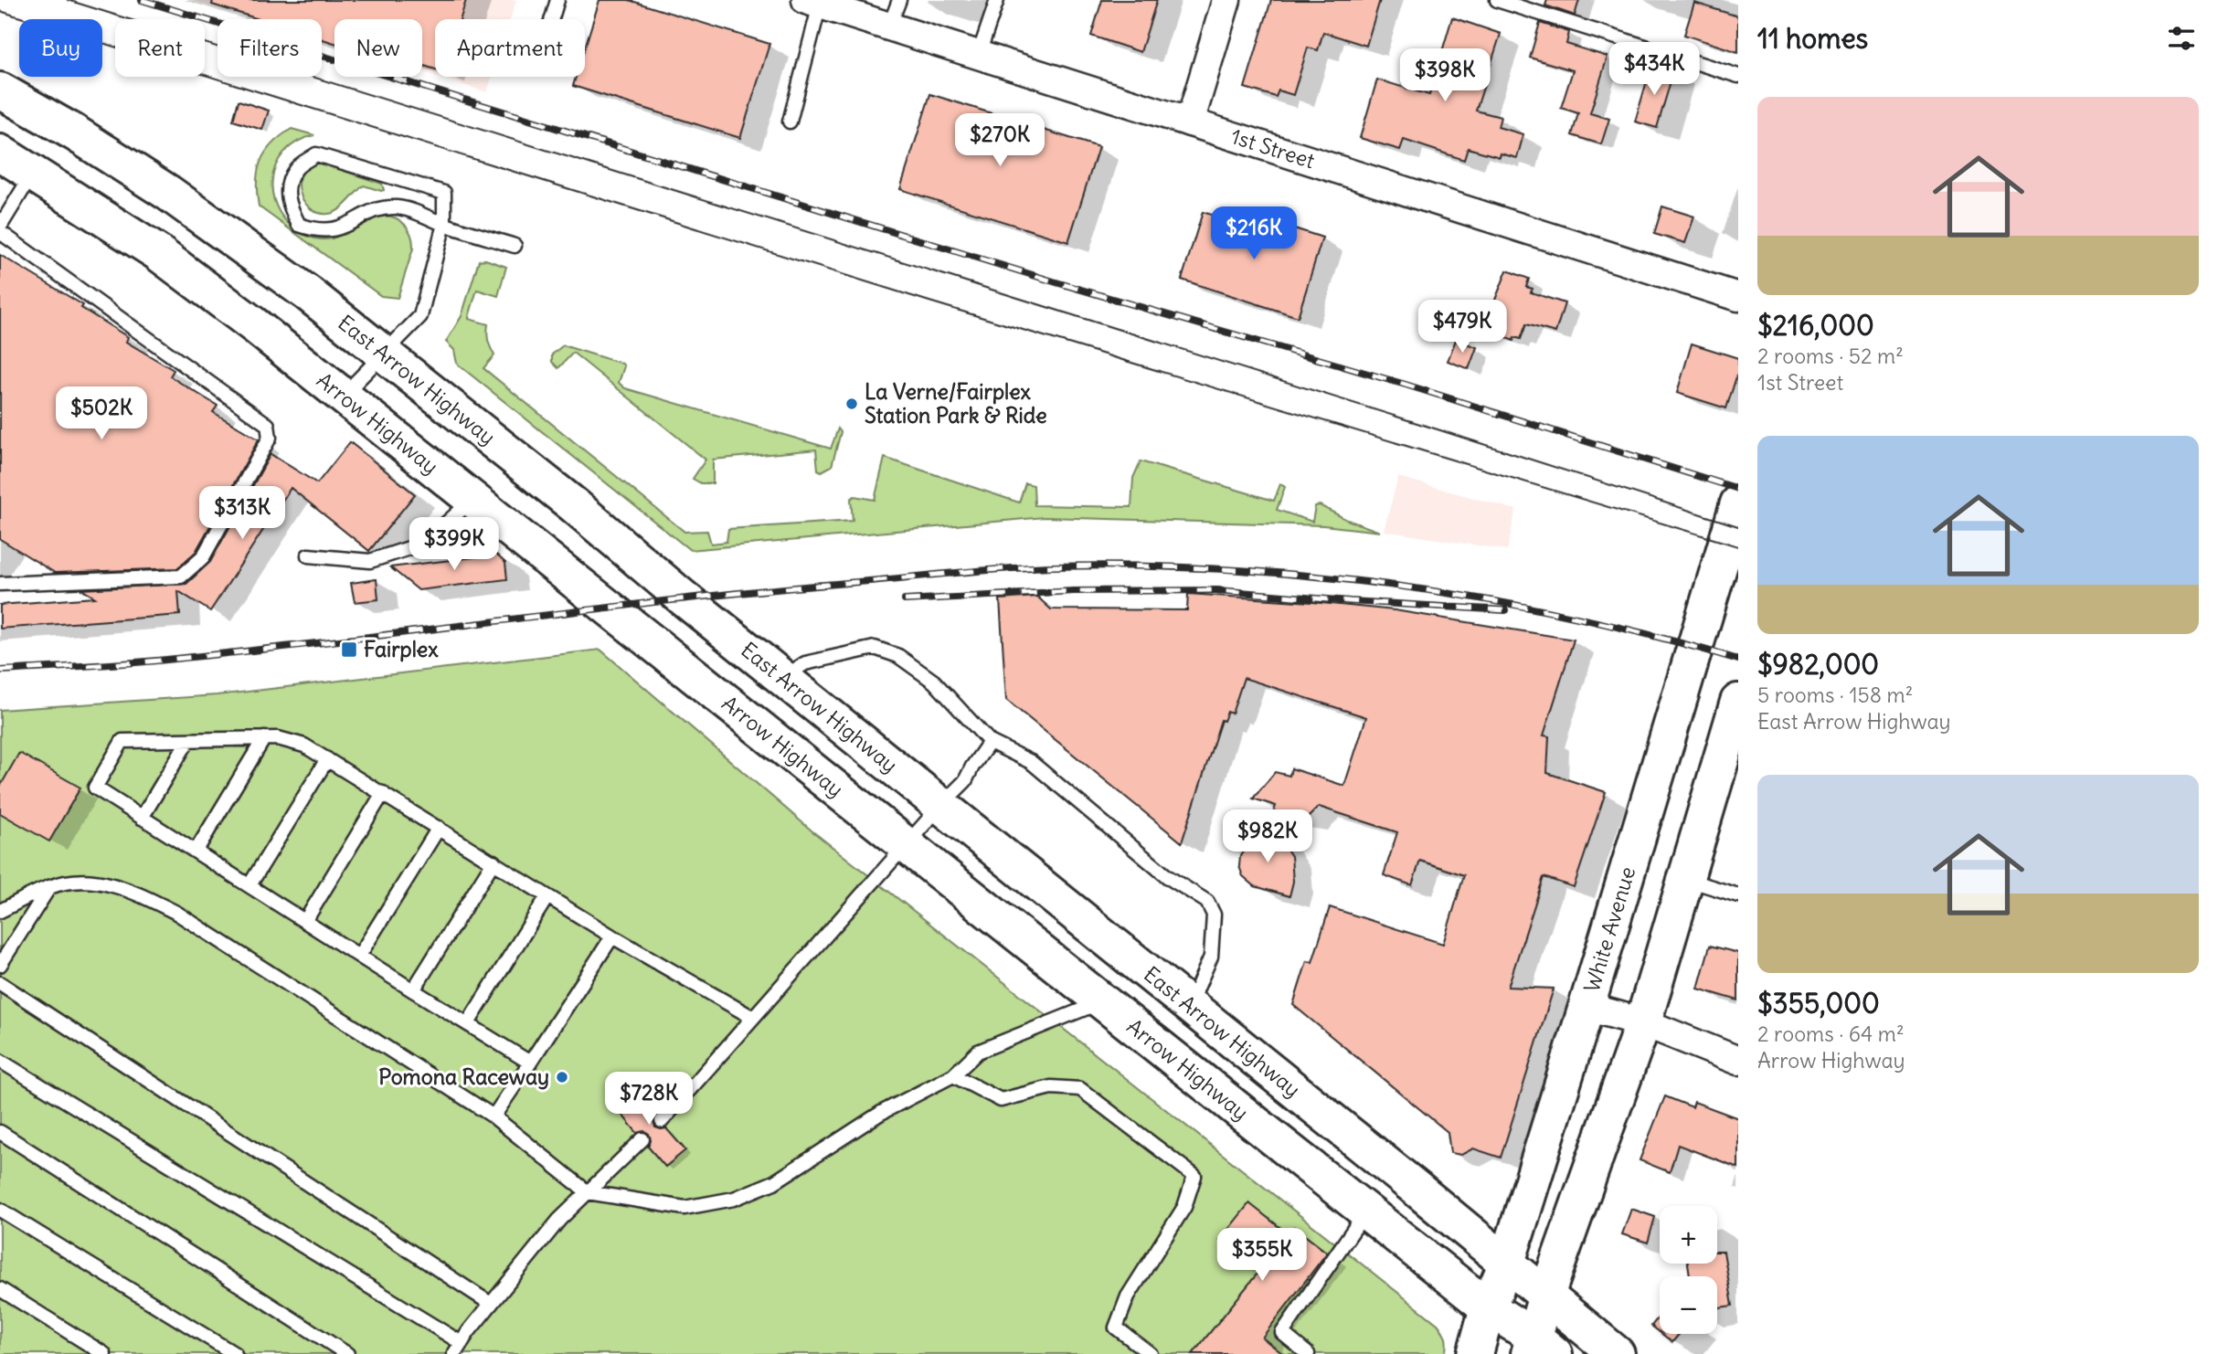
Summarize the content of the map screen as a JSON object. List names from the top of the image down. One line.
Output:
{"streets":{"main road":["East Arrow Highway","Arrow Highway","White Avenue"],"street":["1st Street"]},"crossings":[["East Arrow Highway","White Avenue"],["Arrow Highway","White Avenue"]],"places":{"other":["La Verne/Fairplex Station Park & Ride","Pomona Raceway"],"transit":["Fairplex"]},"page":{"heading":"11 homes","chip":["Buy","Rent","Filters","New","Apartment"],"price":["$434K","$398K","$270K","$216K","$479K","$502K","$313K","$399K","$982K","$728K","$355K"],"list":[{"name":"$216,000","note":"2 rooms · 52 m² · 1st Street"},{"name":"$982,000","note":"5 rooms · 158 m² · East Arrow Highway"},{"name":"$355,000","note":"2 rooms · 64 m² · Arrow Highway"}],"map_buttons":["+","−"]}}
